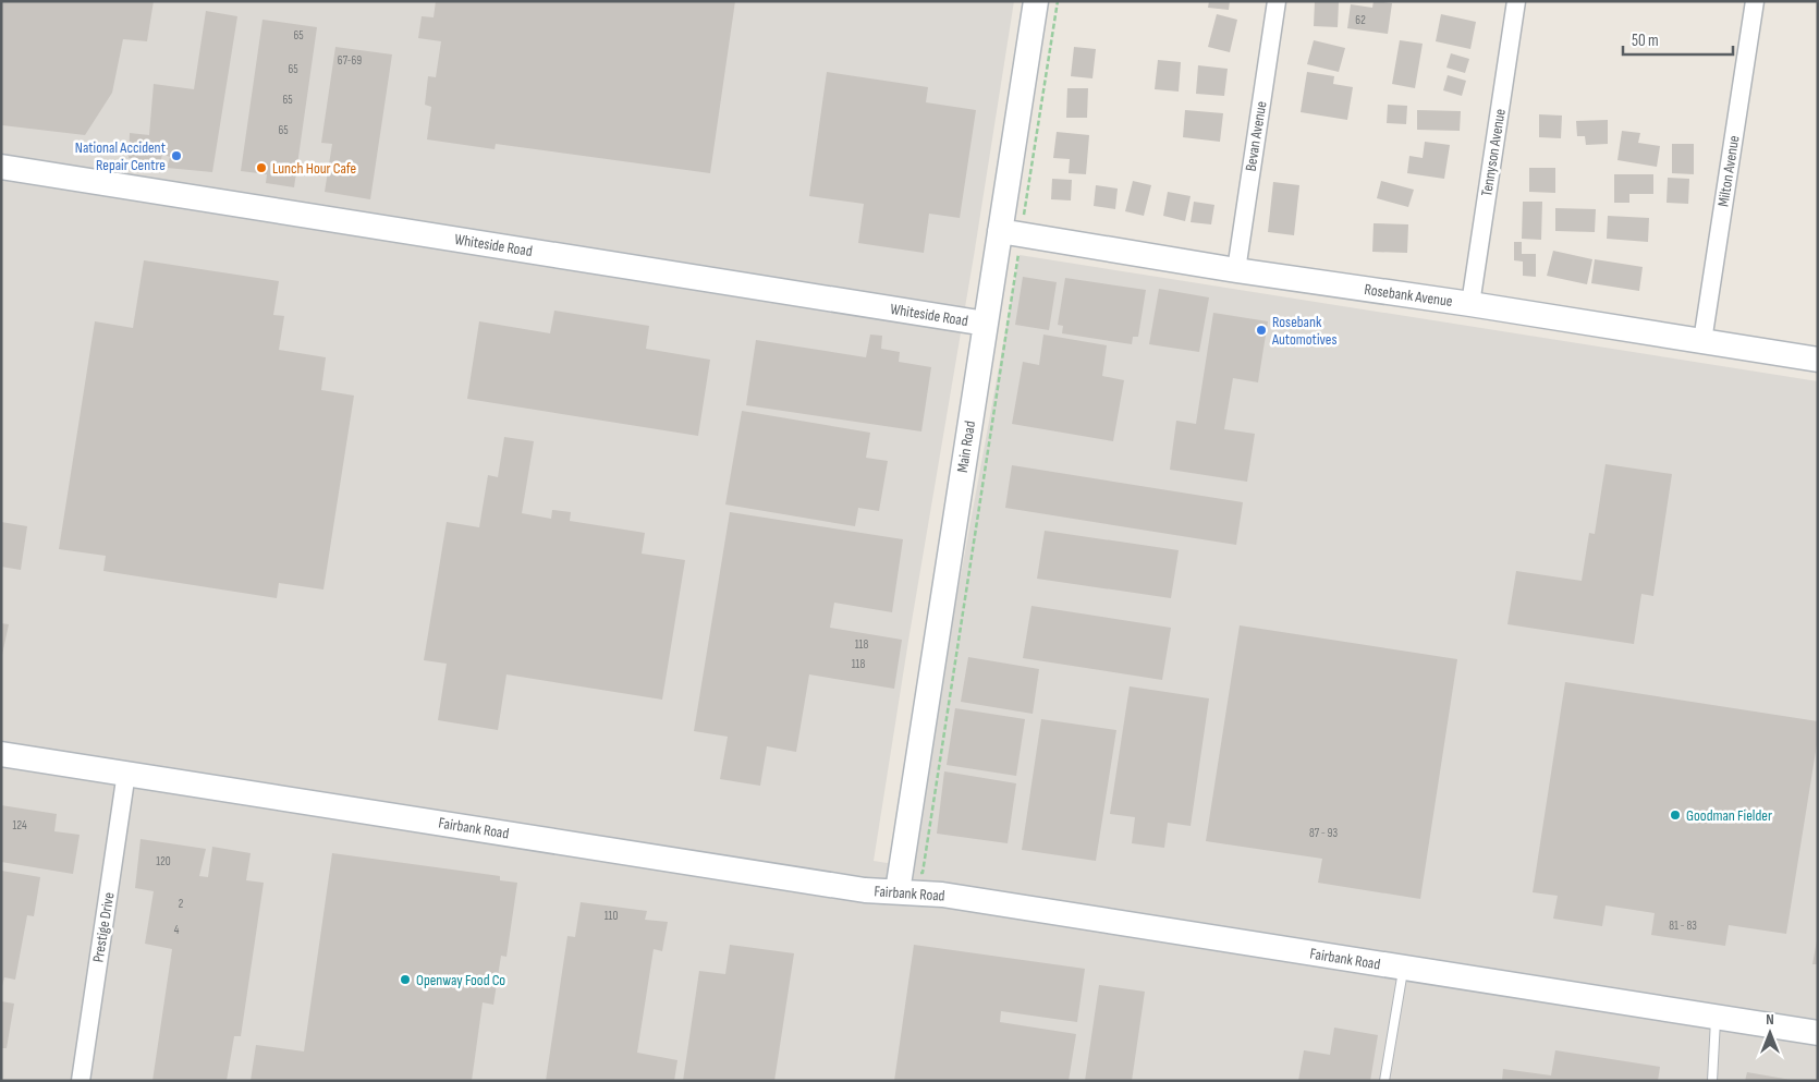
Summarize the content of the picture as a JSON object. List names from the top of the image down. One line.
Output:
{"streets":{"main road":["Whiteside Road","Rosebank Avenue","Main Road","Fairbank Road"],"street":["Bevan Avenue","Tennyson Avenue","Milton Avenue","Prestige Drive"]},"crossings":[["Bevan Avenue","Rosebank Avenue"],["Tennyson Avenue","Rosebank Avenue"],["Milton Avenue","Rosebank Avenue"],["Whiteside Road","Main Road"],["Rosebank Avenue","Main Road"],["Main Road","Fairbank Road"],["Fairbank Road","Prestige Drive"]],"places":["National Accident Repair Centre","Lunch Hour Cafe","Rosebank Automotives","Goodman Fielder","Openway Food Co"],"house_numbers":["62","65","67-69","65","65","65","118","118","124","87 - 93","120","2","110","81 - 83","4"],"scale_bar":"50 m","north":"top"}
